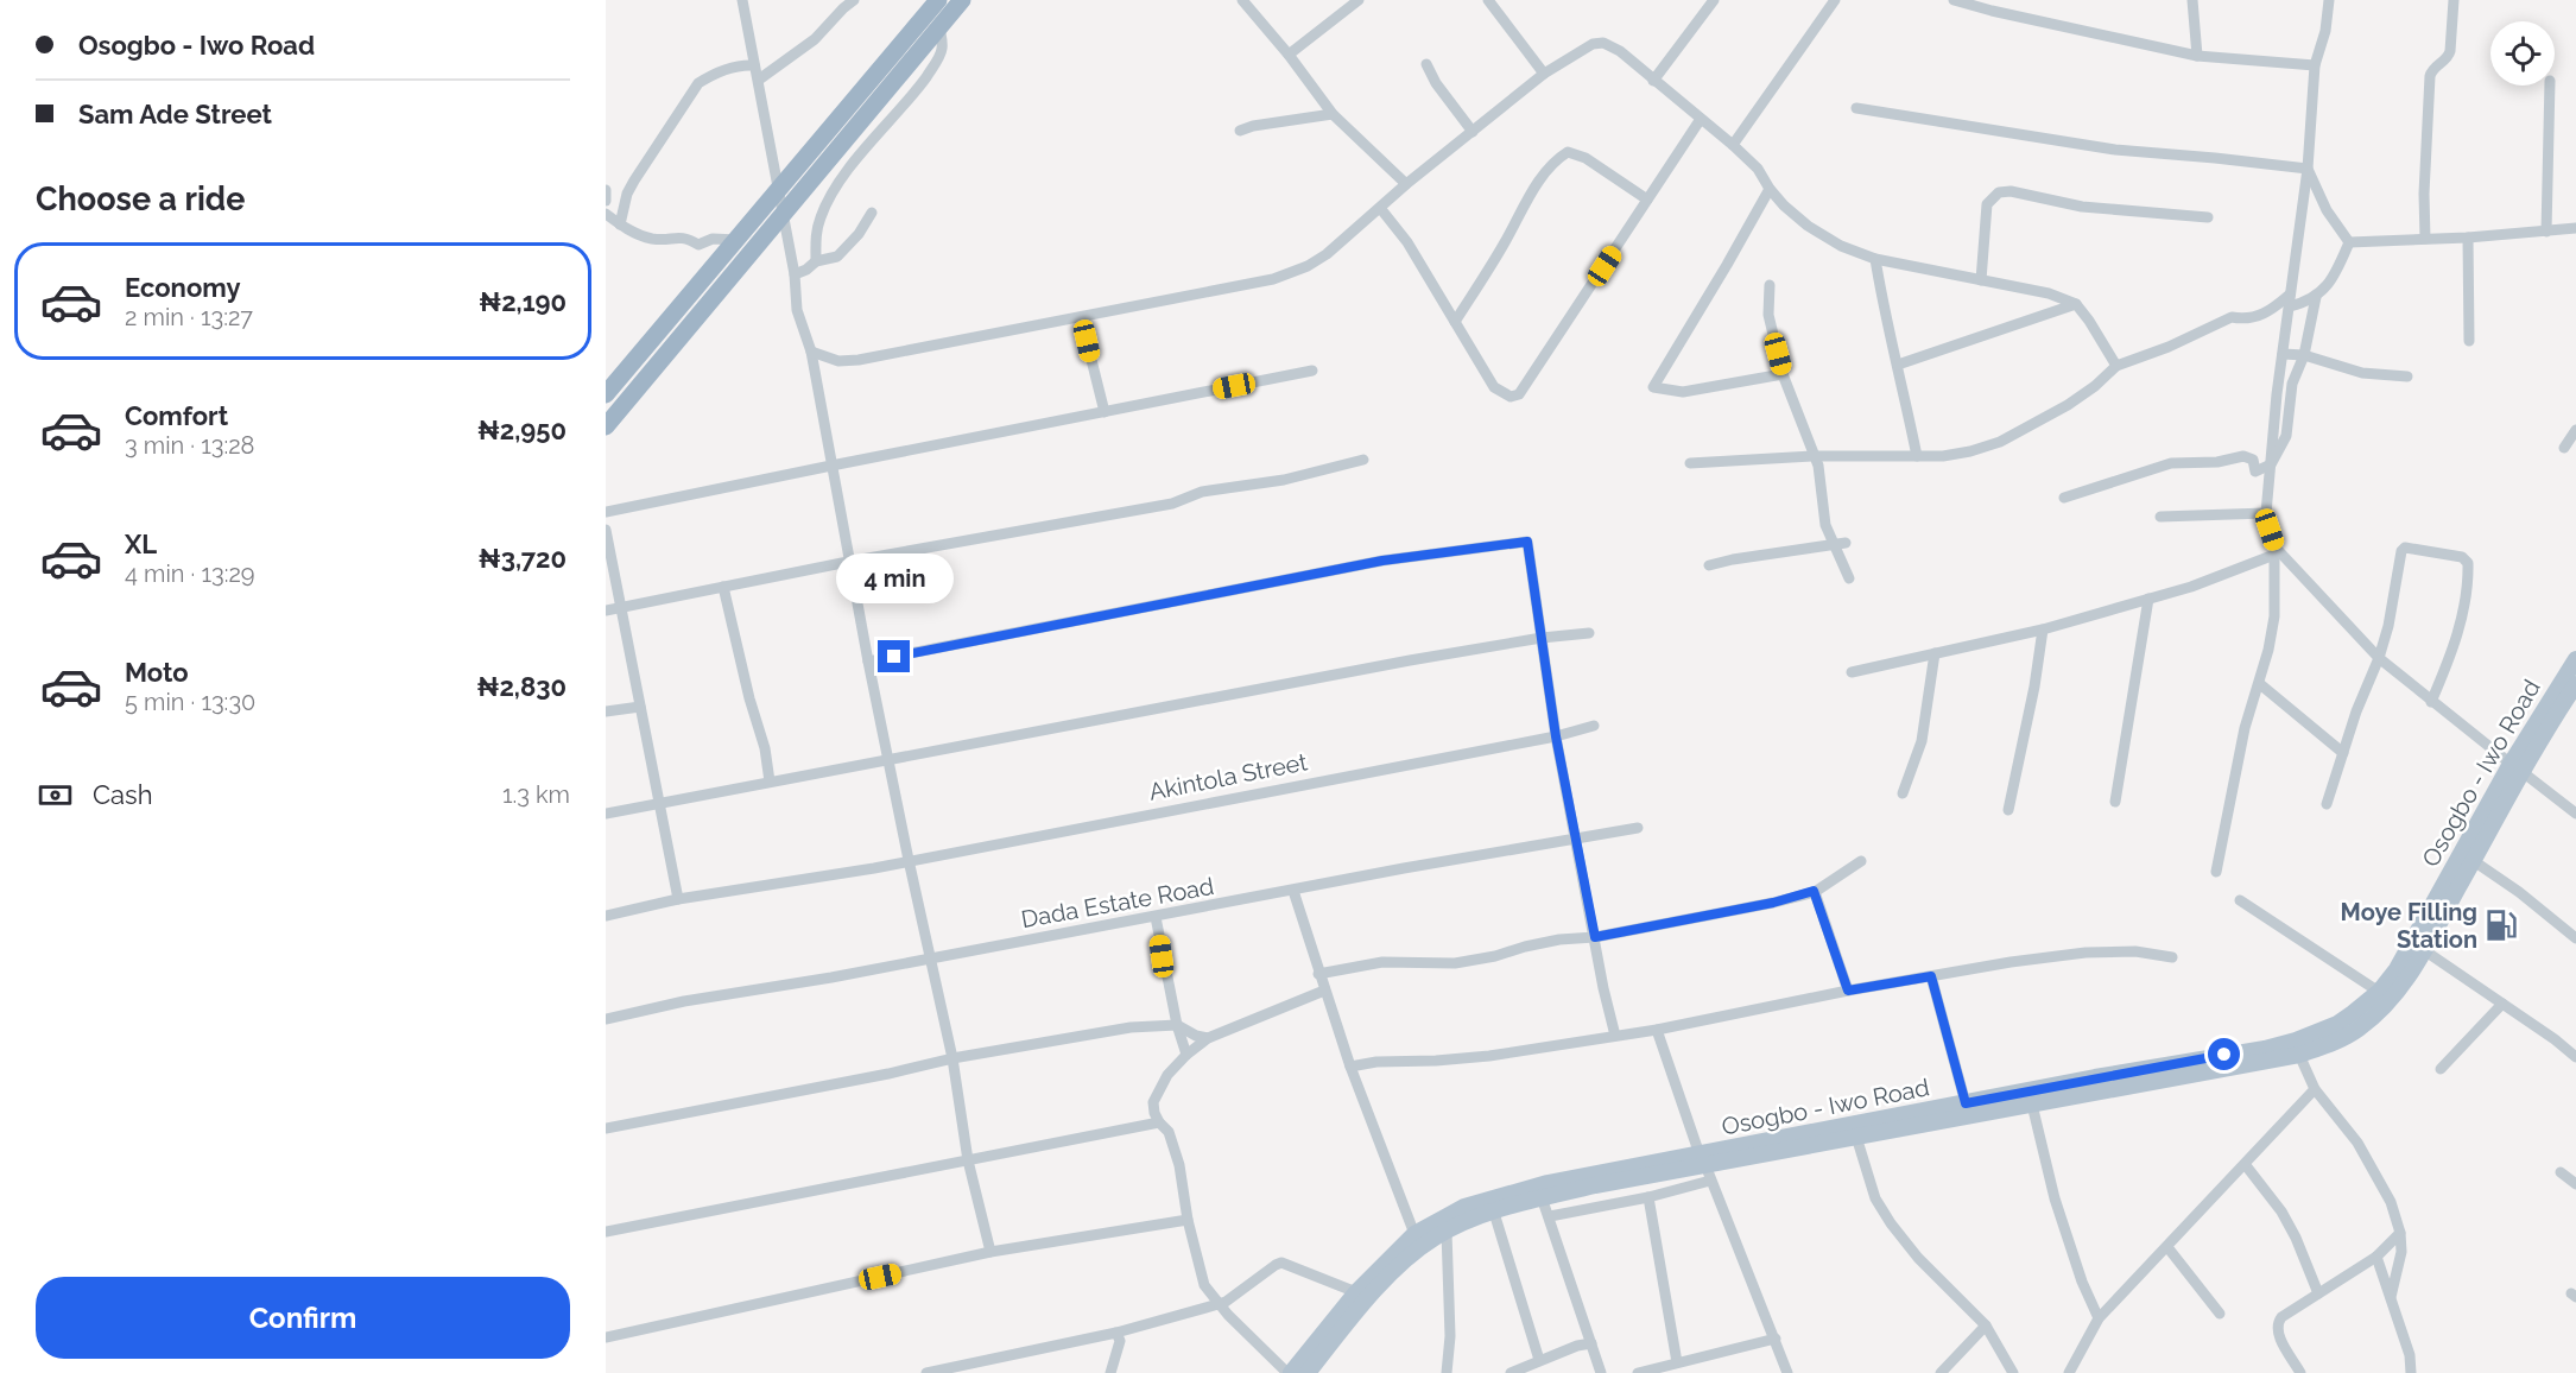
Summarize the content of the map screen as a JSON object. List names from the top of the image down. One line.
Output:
{"streets":{"main road":["Osogbo - Iwo Road"],"street":["Akintola Street","Dada Estate Road"]},"places":{"fuel station":["Moye Filling Station"]},"page":{"banner":["Osogbo - Iwo Road","Sam Ade Street"],"heading":"Choose a ride","list":[{"name":"Economy","note":"2 min · 13:27","value":"₦2,190"},{"name":"Comfort","note":"3 min · 13:28","value":"₦2,950"},{"name":"XL","note":"4 min · 13:29","value":"₦3,720"},{"name":"Moto","note":"5 min · 13:30","value":"₦2,830"}],"bubble":"4 min","pay":["Cash","1.3 km"],"buttons":"Confirm"}}
